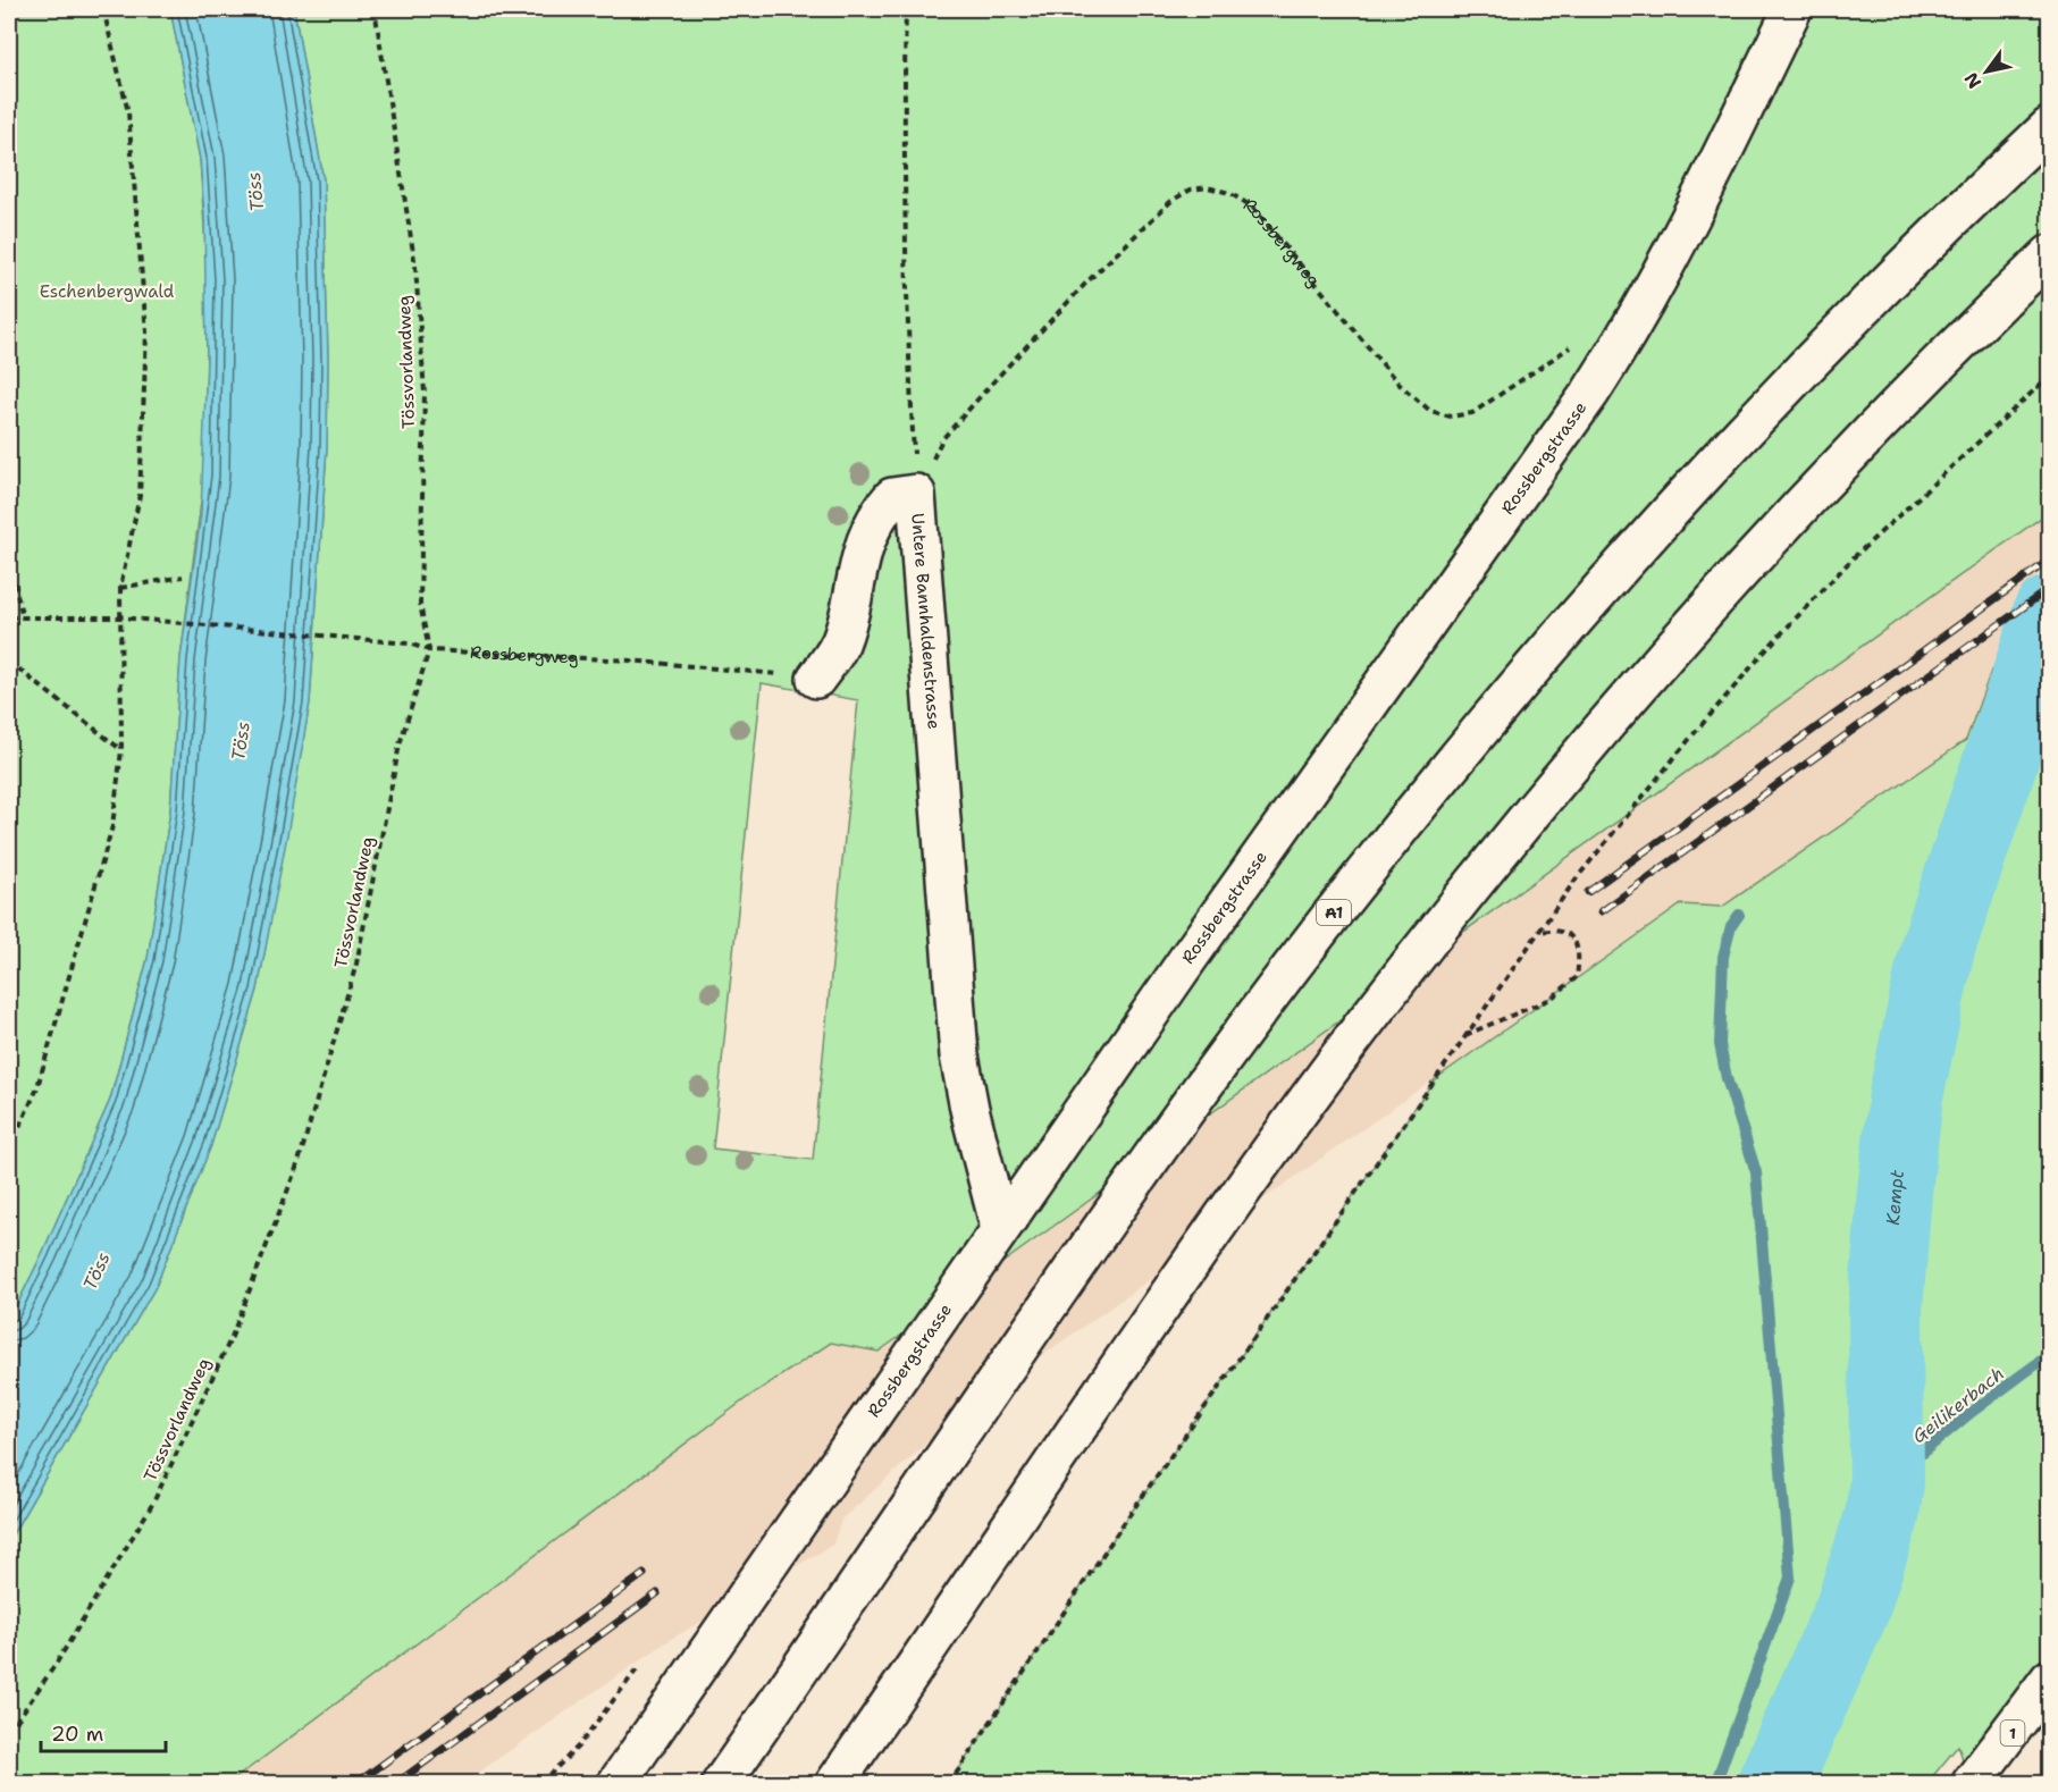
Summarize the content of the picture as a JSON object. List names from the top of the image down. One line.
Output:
{"streets":{"main road":["Rossbergstrasse","Untere Bannhaldenstrasse","A1","1"],"path":["Rossbergweg","Tössvorlandweg"]},"crossings":[["Rossbergweg","Tössvorlandweg"],["Rossbergstrasse","Untere Bannhaldenstrasse"]],"water":["Töss","Kempt","Geilikerbach"],"parks":["Eschenbergwald"],"scale_bar":"20 m","north":"bottom left"}
